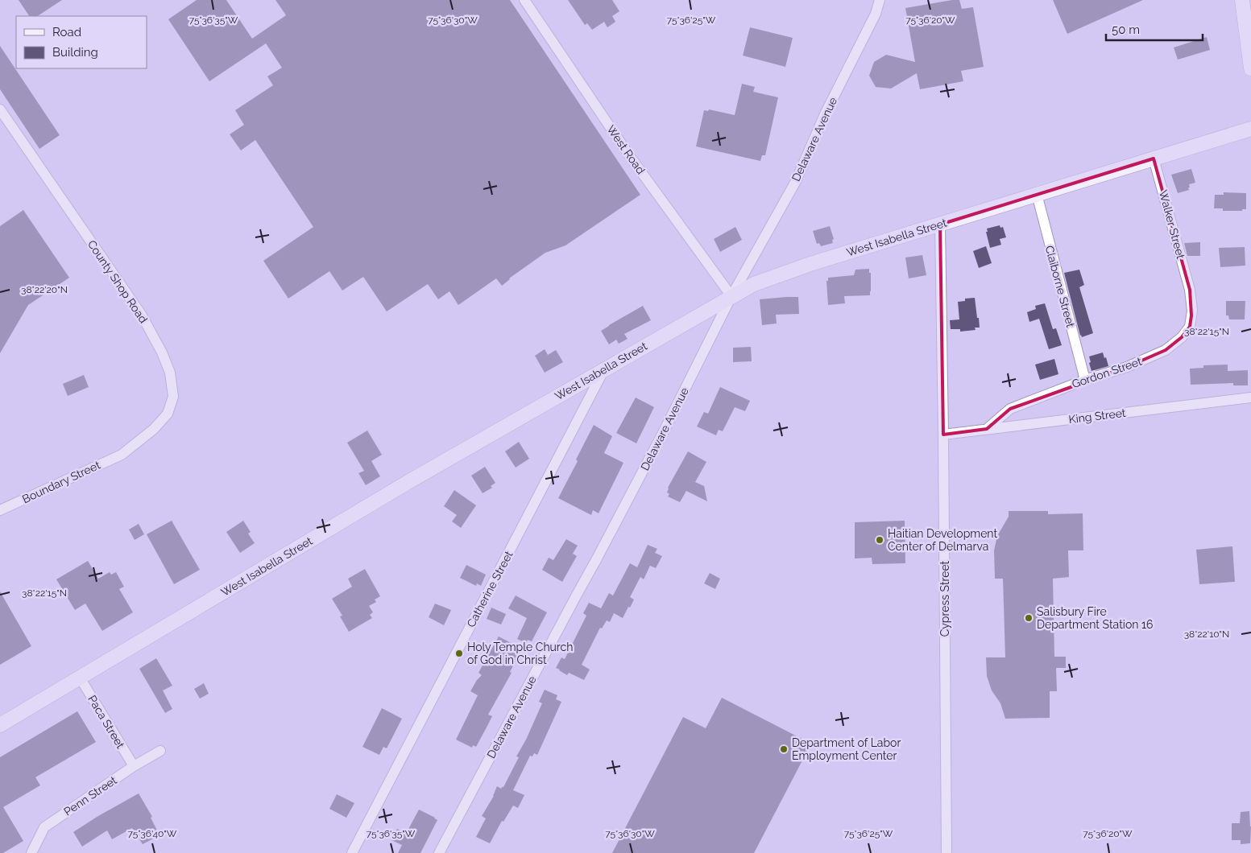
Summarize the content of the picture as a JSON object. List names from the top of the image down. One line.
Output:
{"streets":{"street":["Delaware Avenue","West Road","Walker Street","West Isabella Street","County Shop Road","Claiborne Street","Gordon Street","King Street","Boundary Street","Catherine Street","Cypress Street","Paca Street","Penn Street"]},"crossings":[["Delaware Avenue","West Road"],["Delaware Avenue","West Isabella Street"],["West Road","West Isabella Street"],["Walker Street","West Isabella Street"],["Walker Street","Gordon Street"],["West Isabella Street","Claiborne Street"],["West Isabella Street","Catherine Street"],["West Isabella Street","Cypress Street"],["West Isabella Street","Paca Street"],["County Shop Road","Boundary Street"],["Claiborne Street","Gordon Street"],["Gordon Street","King Street"],["King Street","Cypress Street"],["Paca Street","Penn Street"]],"places":["Haitian Development Center of Delmarva","Salisbury Fire Department Station 16","Holy Temple Church of God in Christ","Department of Labor Employment Center"],"legend":["Road","Building"],"scale_bar":"50 m","coordinates":["75°36'35\"W","75°36'30\"W","75°36'25\"W","75°36'20\"W","38°22'20\"N","38°22'15\"N","38°22'10\"N","75°36'40\"W"]}
